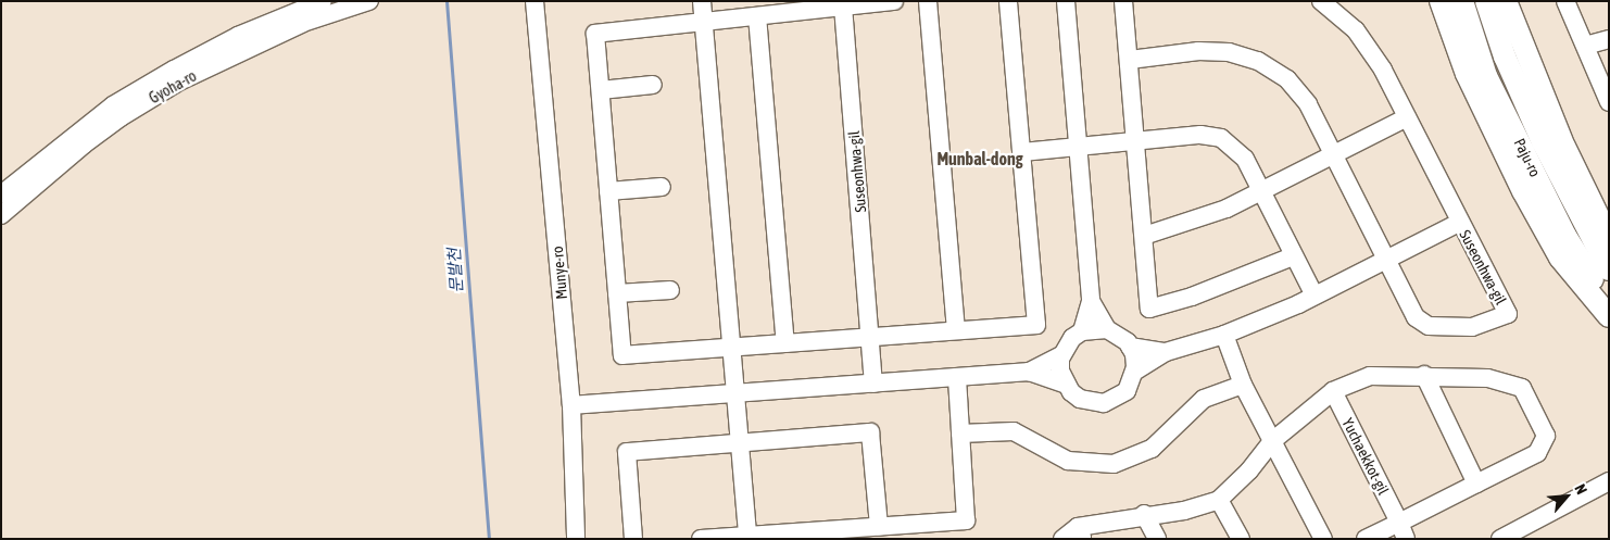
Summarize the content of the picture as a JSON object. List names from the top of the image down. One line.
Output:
{"streets":{"main road":["Paju-ro"],"street":["Gyoha-ro","Suseonhwa-gil","Munye-ro","Yuchaekkot-gil"]},"districts":["Munbal-dong"],"water":["문발천"],"north":"top right"}
